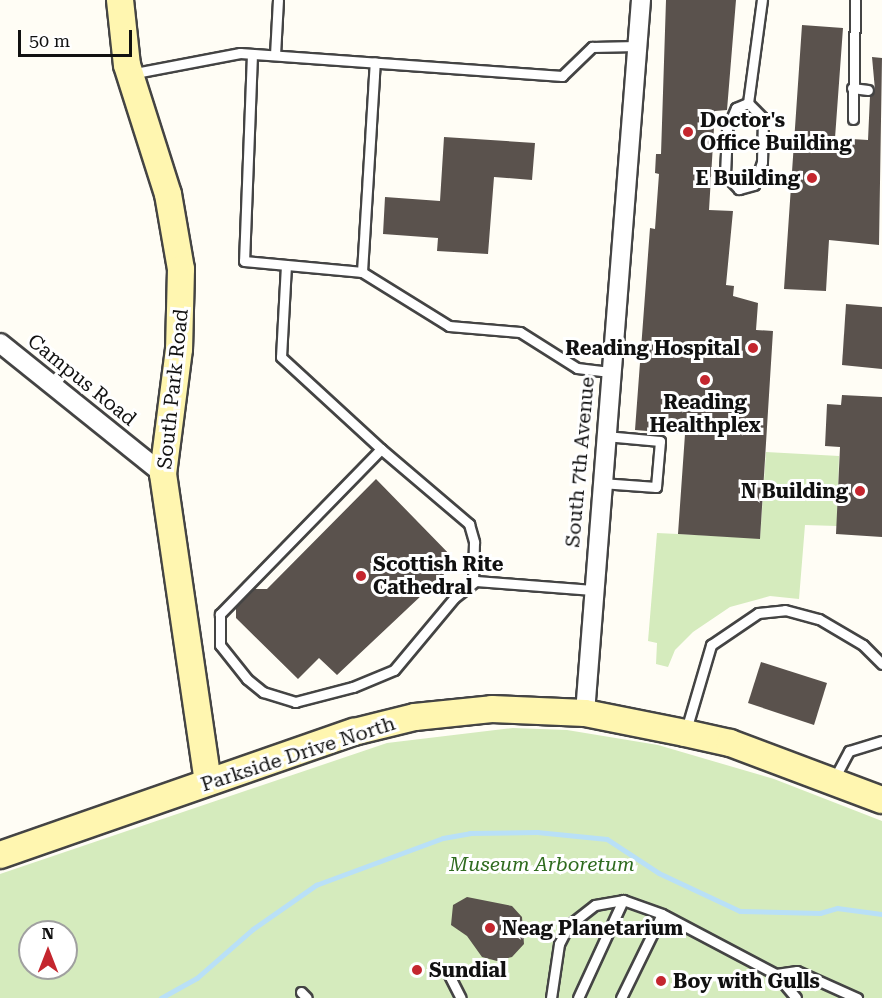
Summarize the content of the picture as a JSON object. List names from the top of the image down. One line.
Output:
{"streets":{"street":["Campus Road","South Park Road","South 7th Avenue","Parkside Drive North"]},"crossings":[["Campus Road","South Park Road"],["South Park Road","Parkside Drive North"],["South 7th Avenue","Parkside Drive North"]],"parks":["Museum Arboretum"],"places":["Doctor's Office Building","E Building","Reading Hospital","Reading Healthplex","N Building","Scottish Rite Cathedral","Neag Planetarium","Sundial","Boy with Gulls"],"scale_bar":"50 m","north":"top"}
